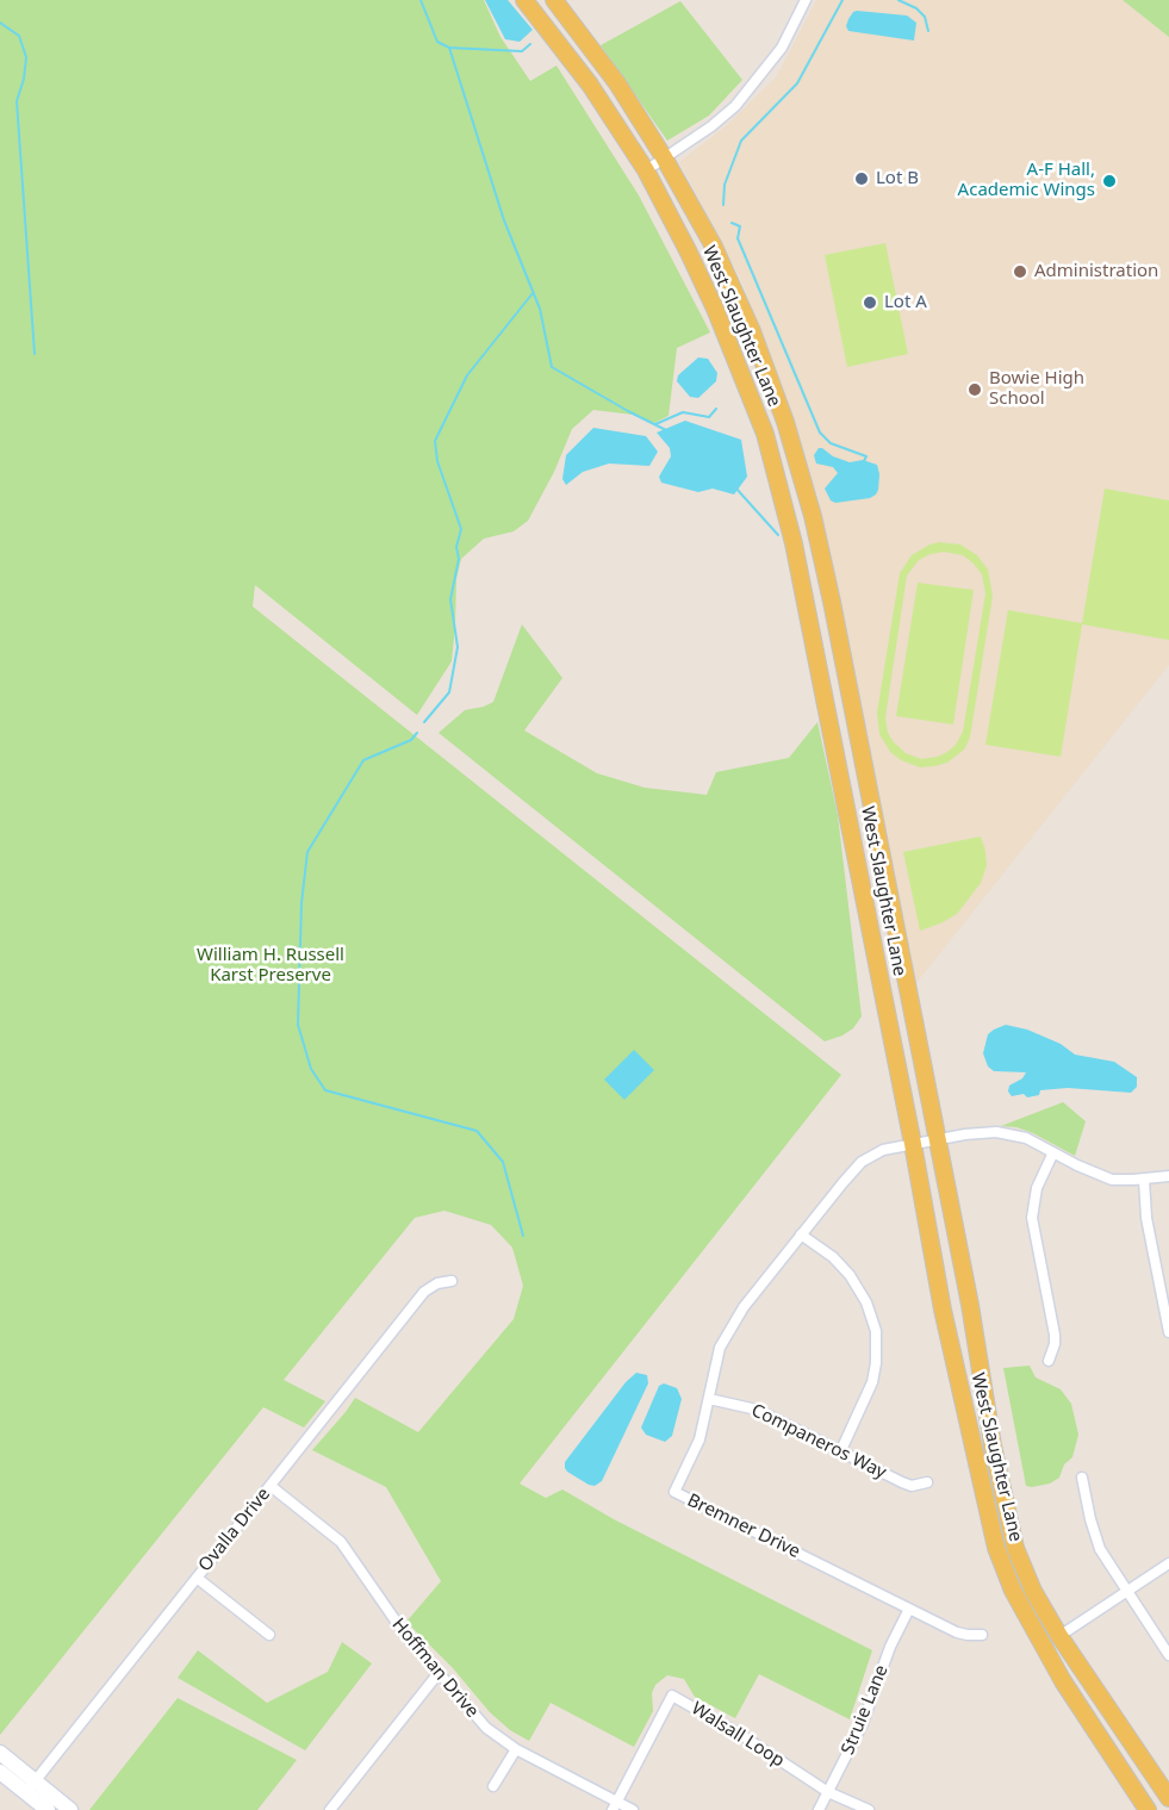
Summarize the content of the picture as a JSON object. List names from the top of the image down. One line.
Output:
{"streets":{"main road":["West Slaughter Lane"],"street":["Companeros Way","Bremner Drive","Ovalla Drive","Hoffman Drive","Struie Lane","Walsall Loop"]},"crossings":[["West Slaughter Lane","Bremner Drive"],["Companeros Way","Bremner Drive"],["Bremner Drive","Struie Lane"],["Ovalla Drive","Hoffman Drive"],["Hoffman Drive","Walsall Loop"],["Struie Lane","Walsall Loop"]],"parks":["William H. Russell Karst Preserve"],"places":["Lot B","A-F Hall, Academic Wings","Administration","Lot A","Bowie High School"]}
